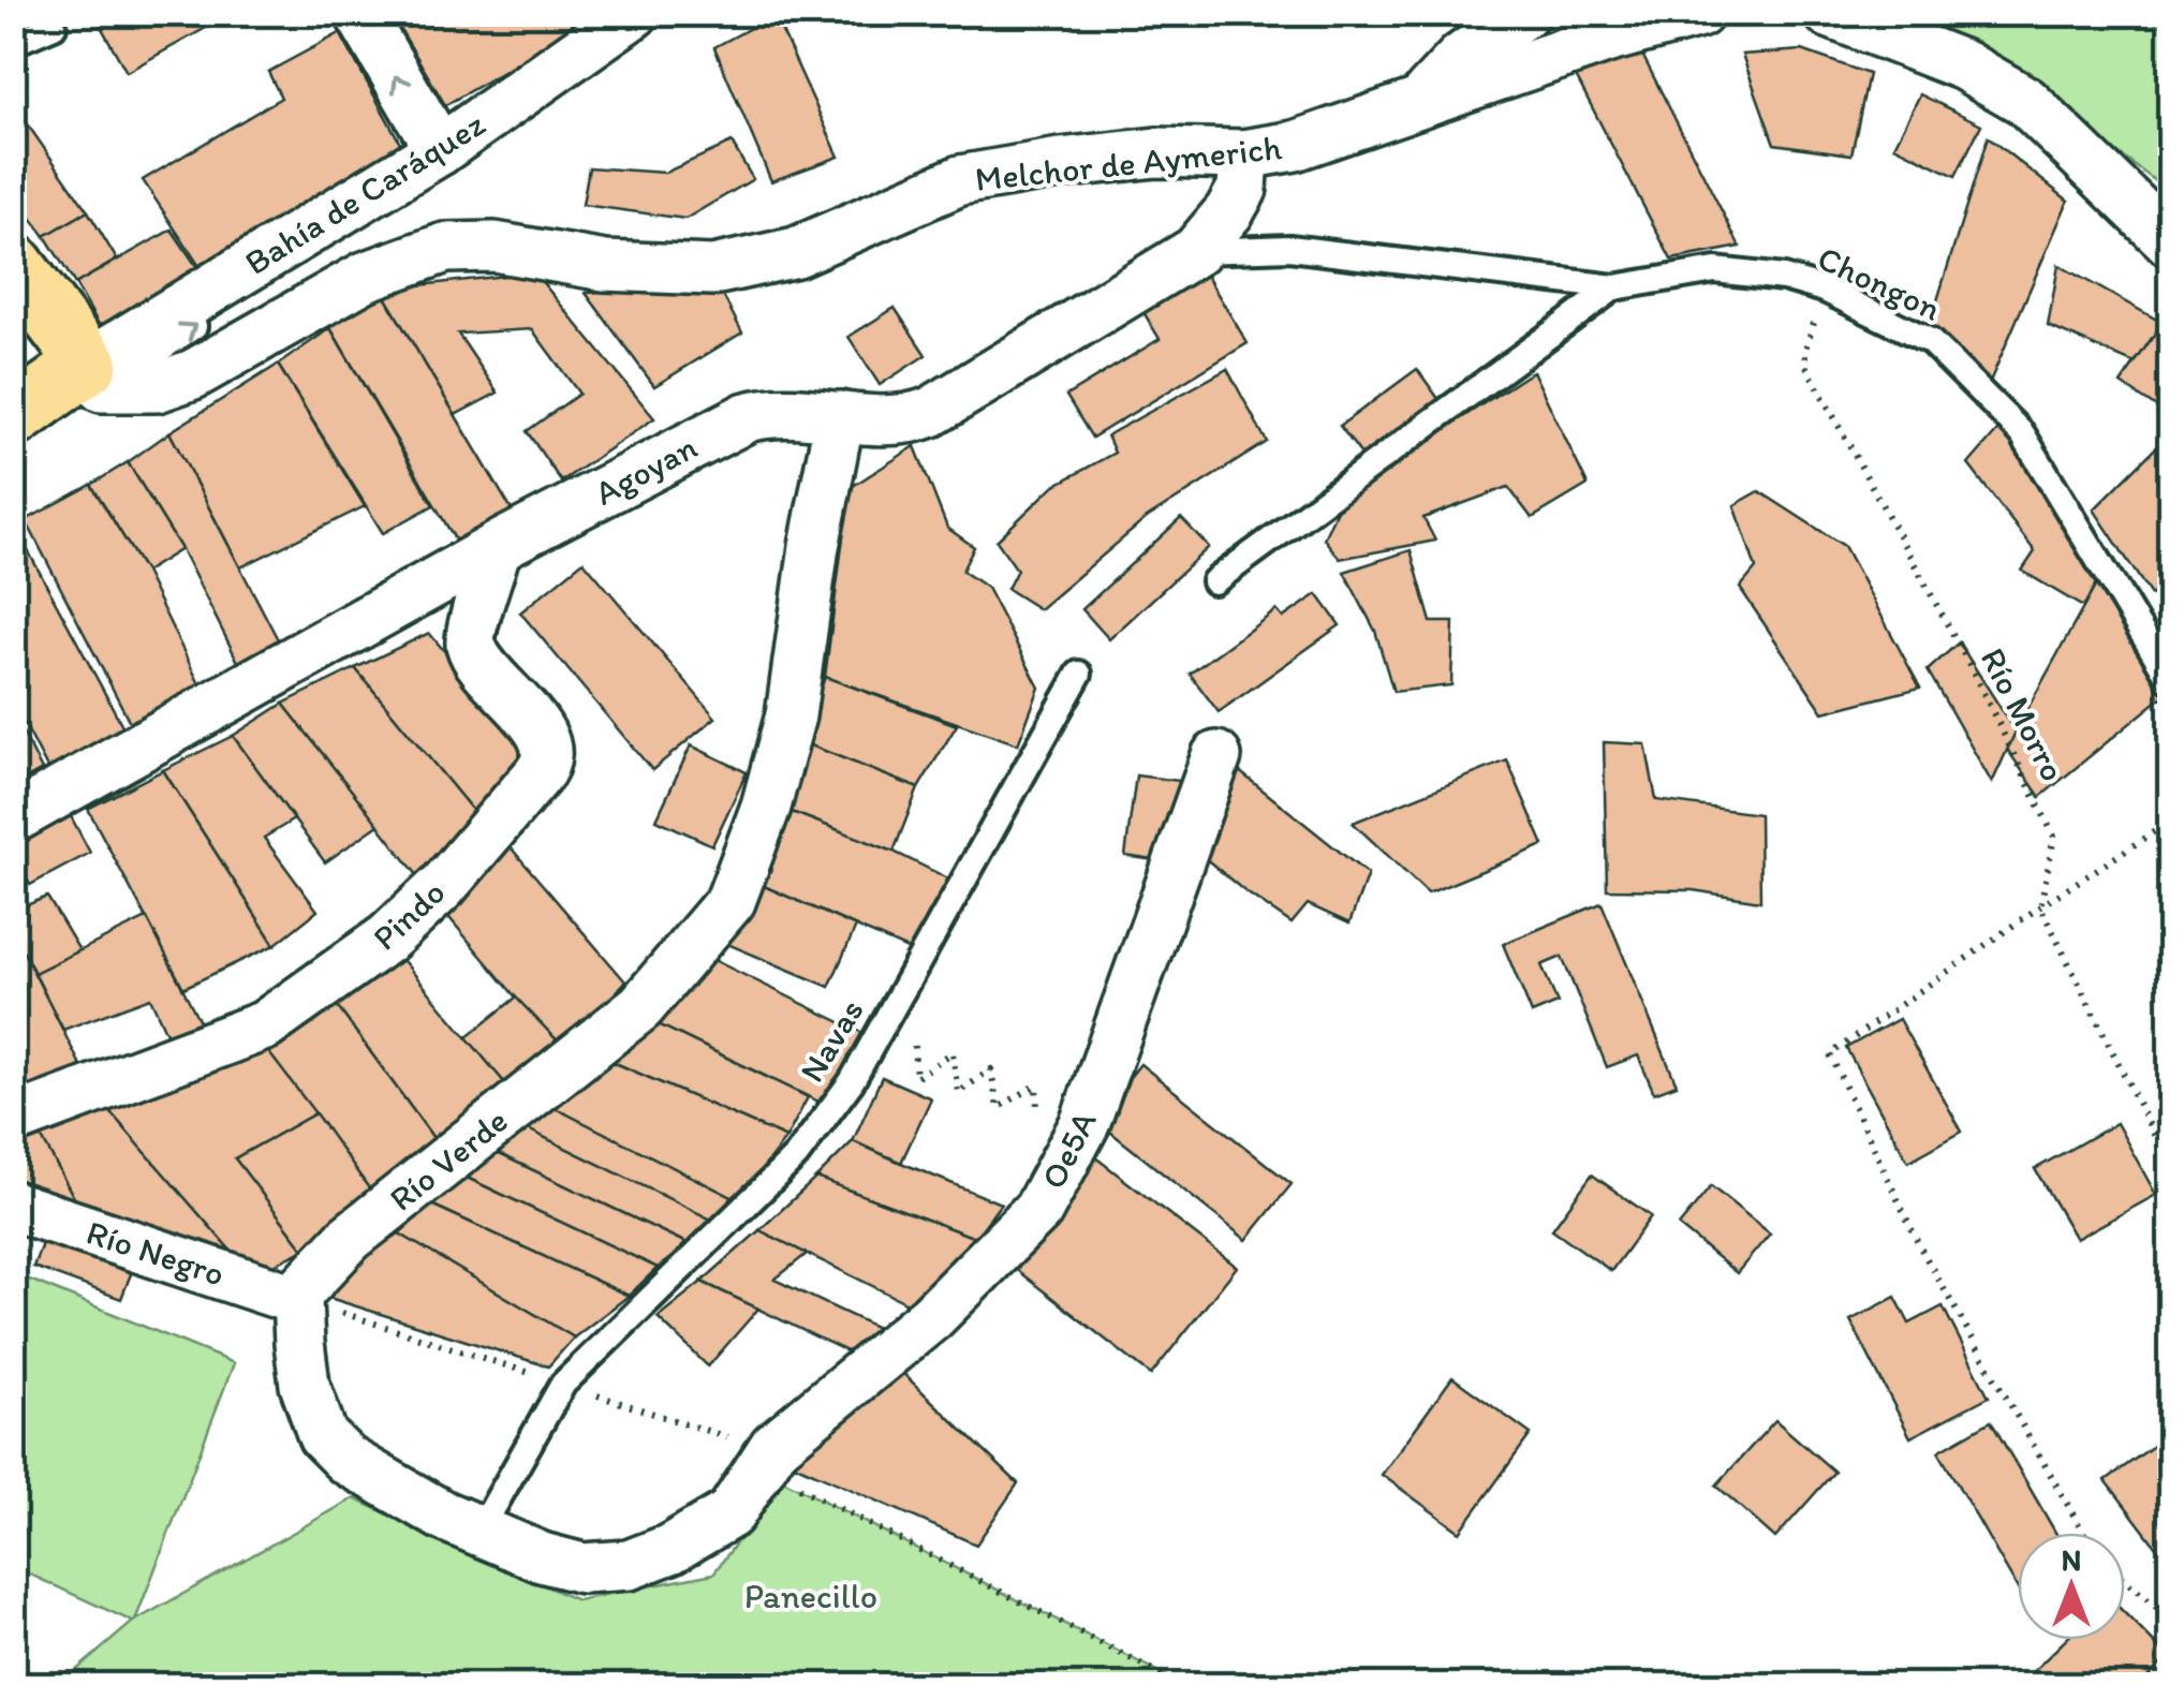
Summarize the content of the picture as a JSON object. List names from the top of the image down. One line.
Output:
{"streets":{"street":["Melchor de Aymerich","Bahía de Caráquez","Agoyan","Pindo","Oe5A","Río Verde","Río Negro"],"lane":["Chongon","Navas"],"path":["Río Morro"]},"crossings":[["Melchor de Aymerich","Bahía de Caráquez"],["Melchor de Aymerich","Agoyan"],["Chongon","Agoyan"],["Chongon","Río Morro"],["Agoyan","Pindo"],["Agoyan","Río Verde"],["Río Verde","Río Negro"]],"parks":["Panecillo"],"north":"top"}
